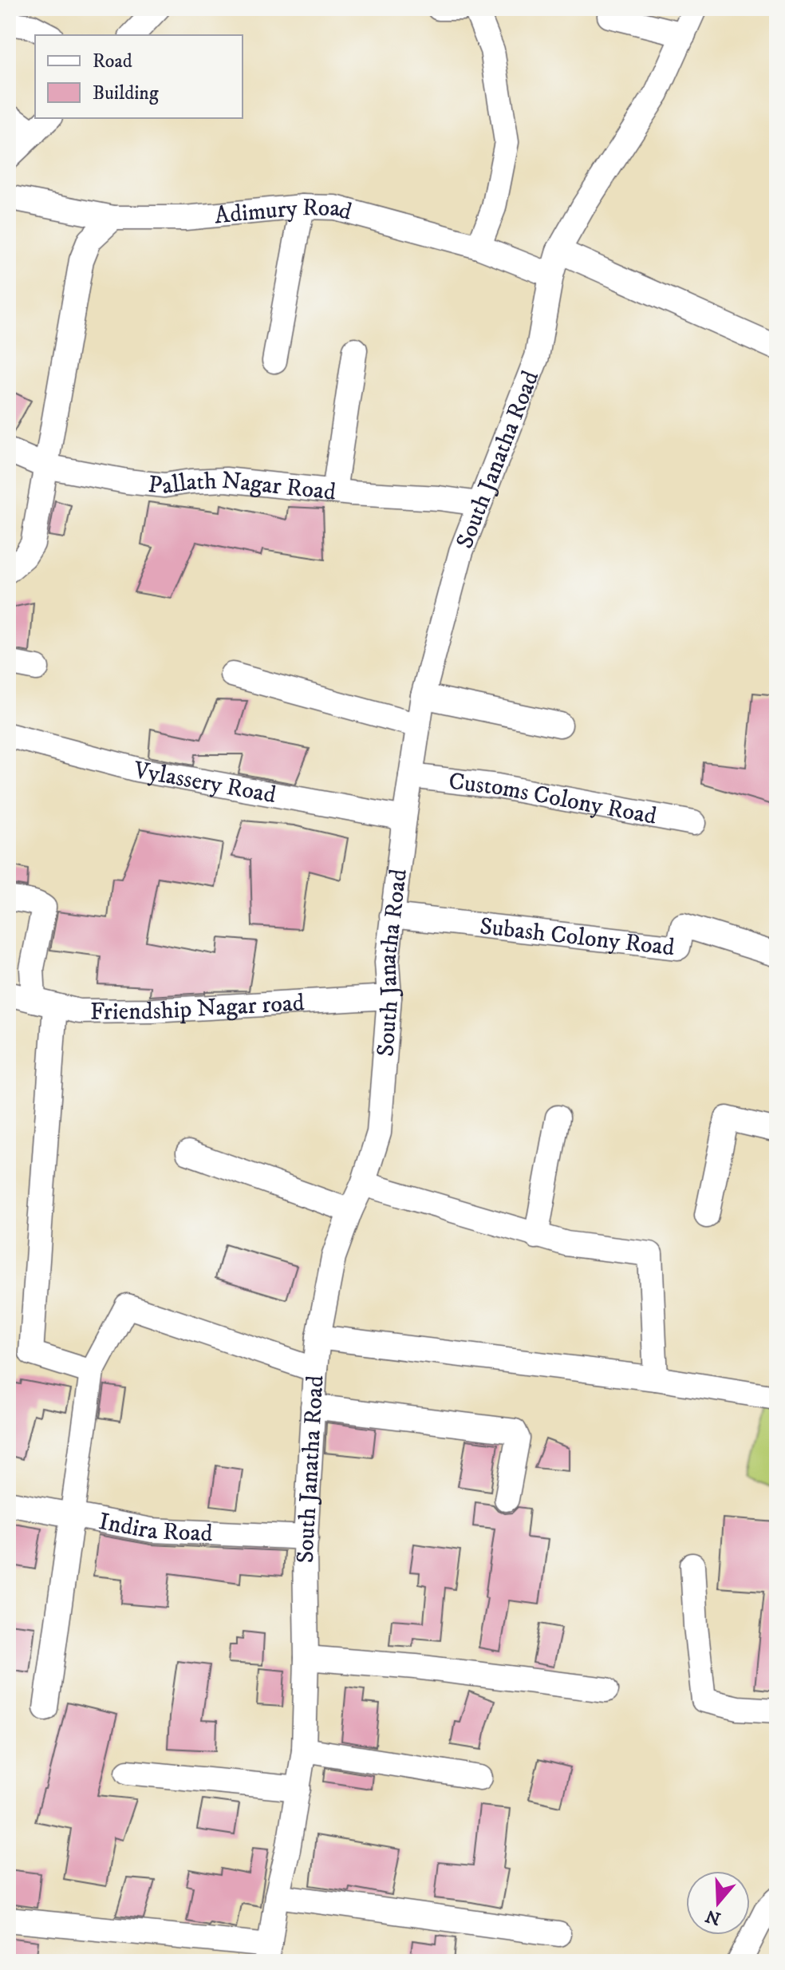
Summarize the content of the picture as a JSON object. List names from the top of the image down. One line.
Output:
{"streets":{"street":["Adimury Road","South Janatha Road","Pallath Nagar Road","Vylassery Road","Customs Colony Road","Subash Colony Road","Friendship Nagar road","Indira Road"]},"crossings":[["Adimury Road","South Janatha Road"],["South Janatha Road","Pallath Nagar Road"],["South Janatha Road","Vylassery Road"],["South Janatha Road","Customs Colony Road"],["South Janatha Road","Subash Colony Road"],["South Janatha Road","Friendship Nagar road"],["South Janatha Road","Indira Road"]],"legend":["Road","Building"],"north":"bottom"}
